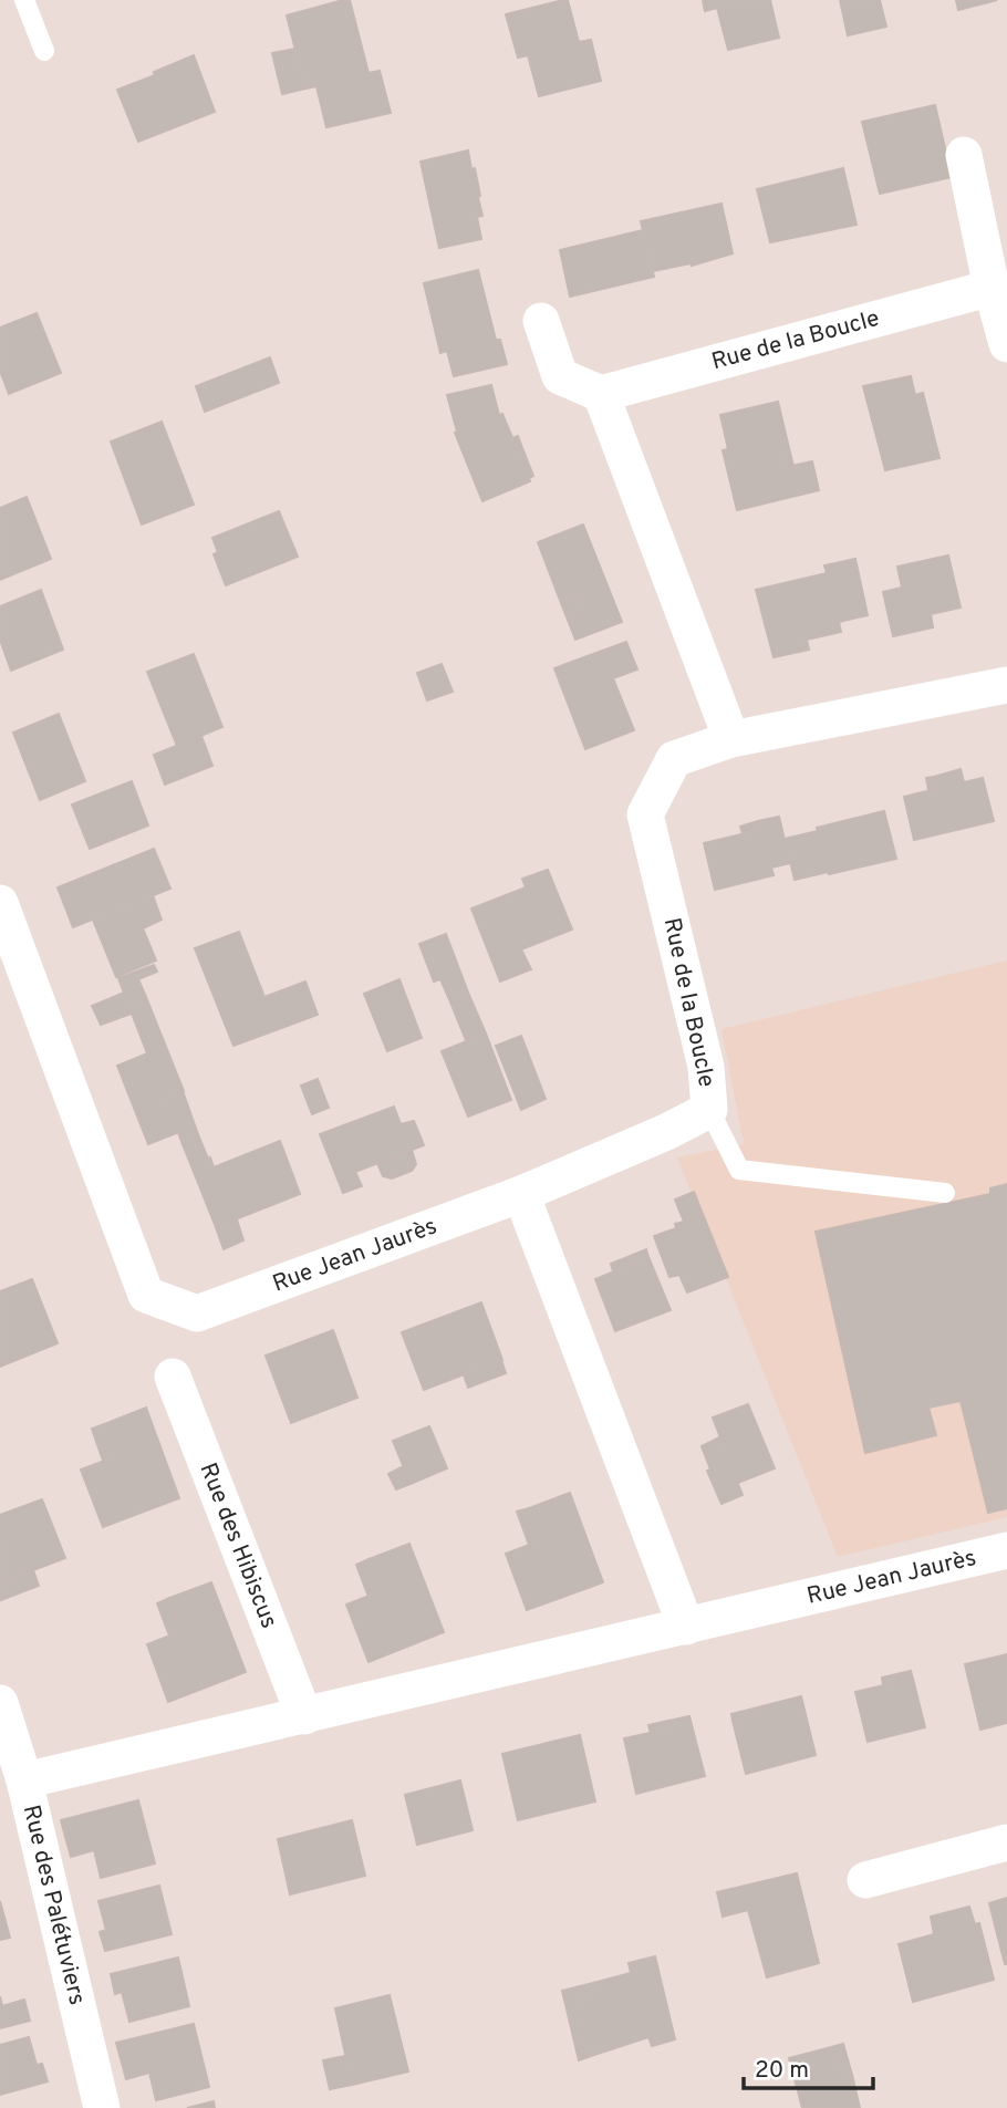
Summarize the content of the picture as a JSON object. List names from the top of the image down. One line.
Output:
{"streets":{"street":["Rue de la Boucle","Rue Jean Jaurès","Rue des Hibiscus","Rue des Palétuviers"]},"crossings":[["Rue de la Boucle","Rue Jean Jaurès"],["Rue Jean Jaurès","Rue des Hibiscus"],["Rue Jean Jaurès","Rue des Palétuviers"]],"scale_bar":"20 m"}
